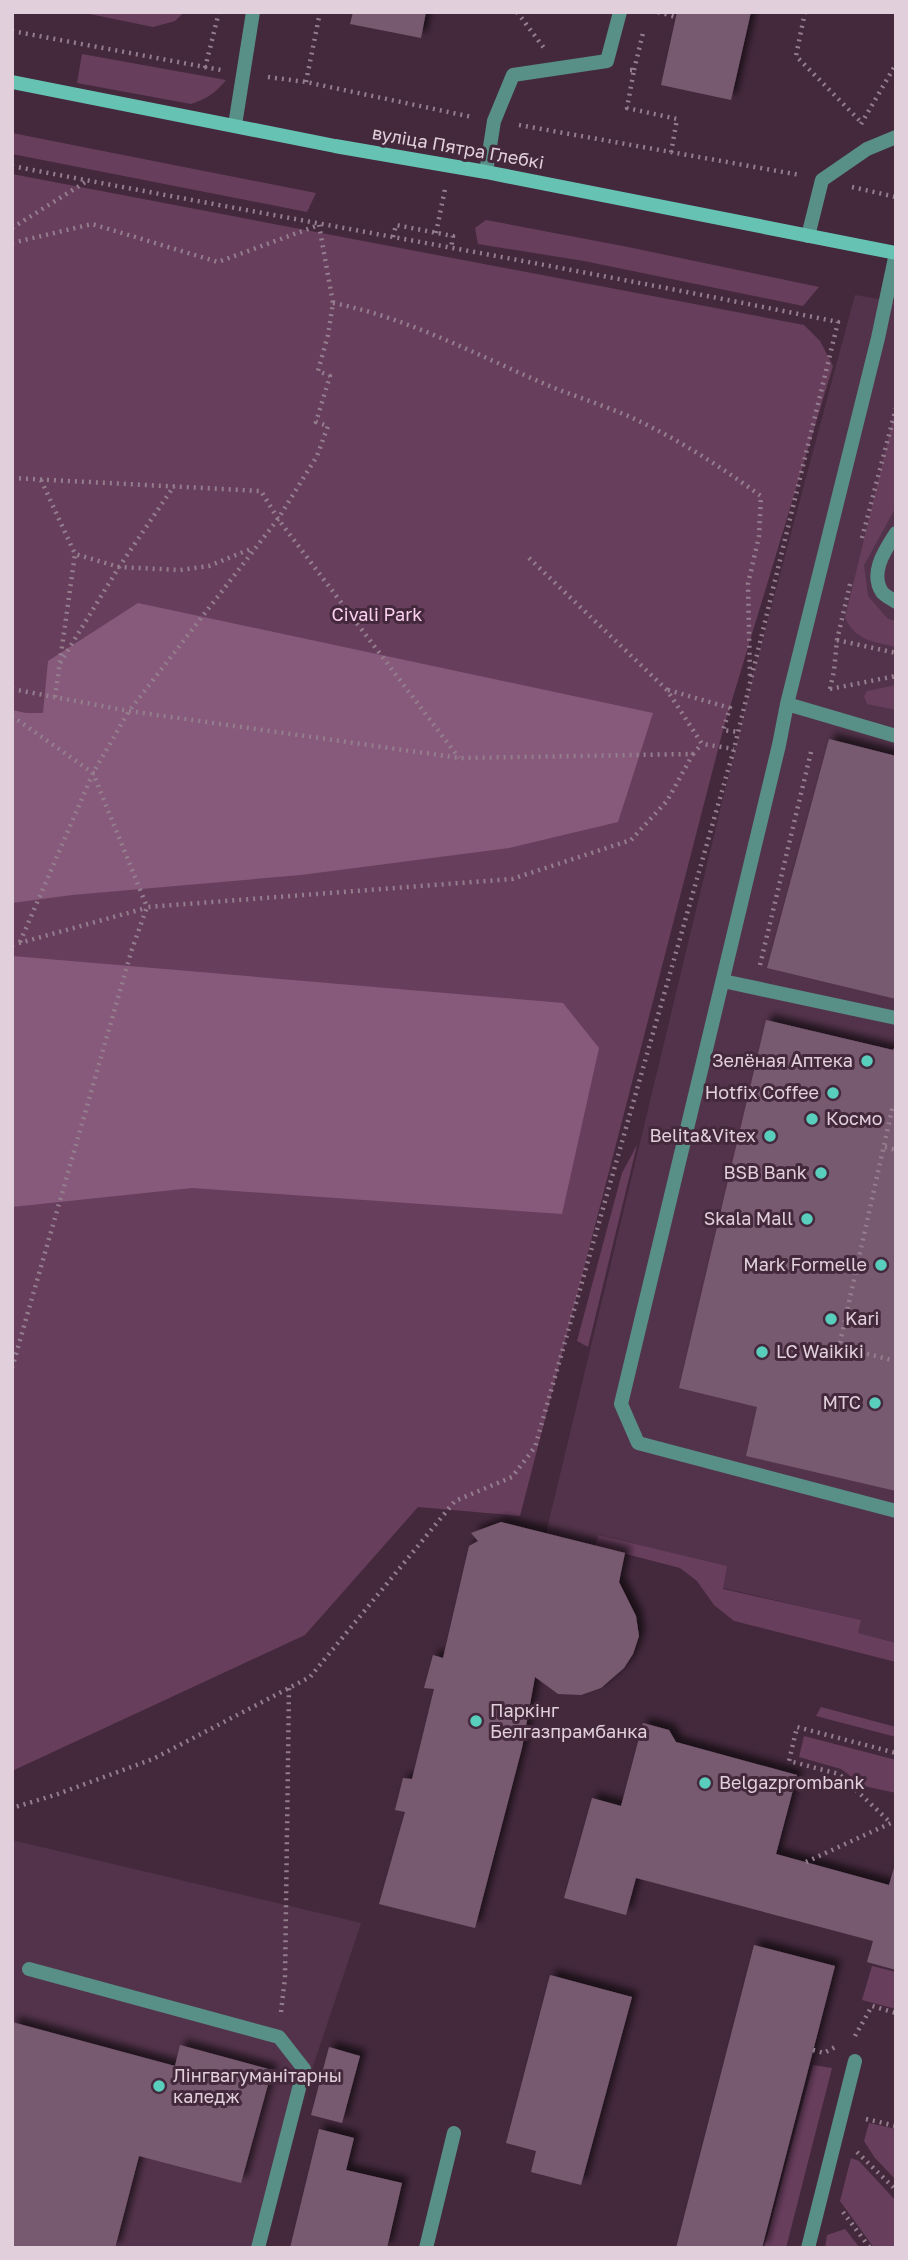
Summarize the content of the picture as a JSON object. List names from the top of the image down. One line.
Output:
{"streets":{"main road":["вуліца Пятра Глебкі"]},"parks":["Civali Park"],"places":["Зелёная Аптека","Hotfix Coffee","Космо","Belita&Vitex","BSB Bank","Skala Mall","Mark Formelle","Kari","LC Waikiki","МТС","Паркінг Белгазпрамбанка","Belgazprombank","Лінгвагуманітарны каледж"]}
